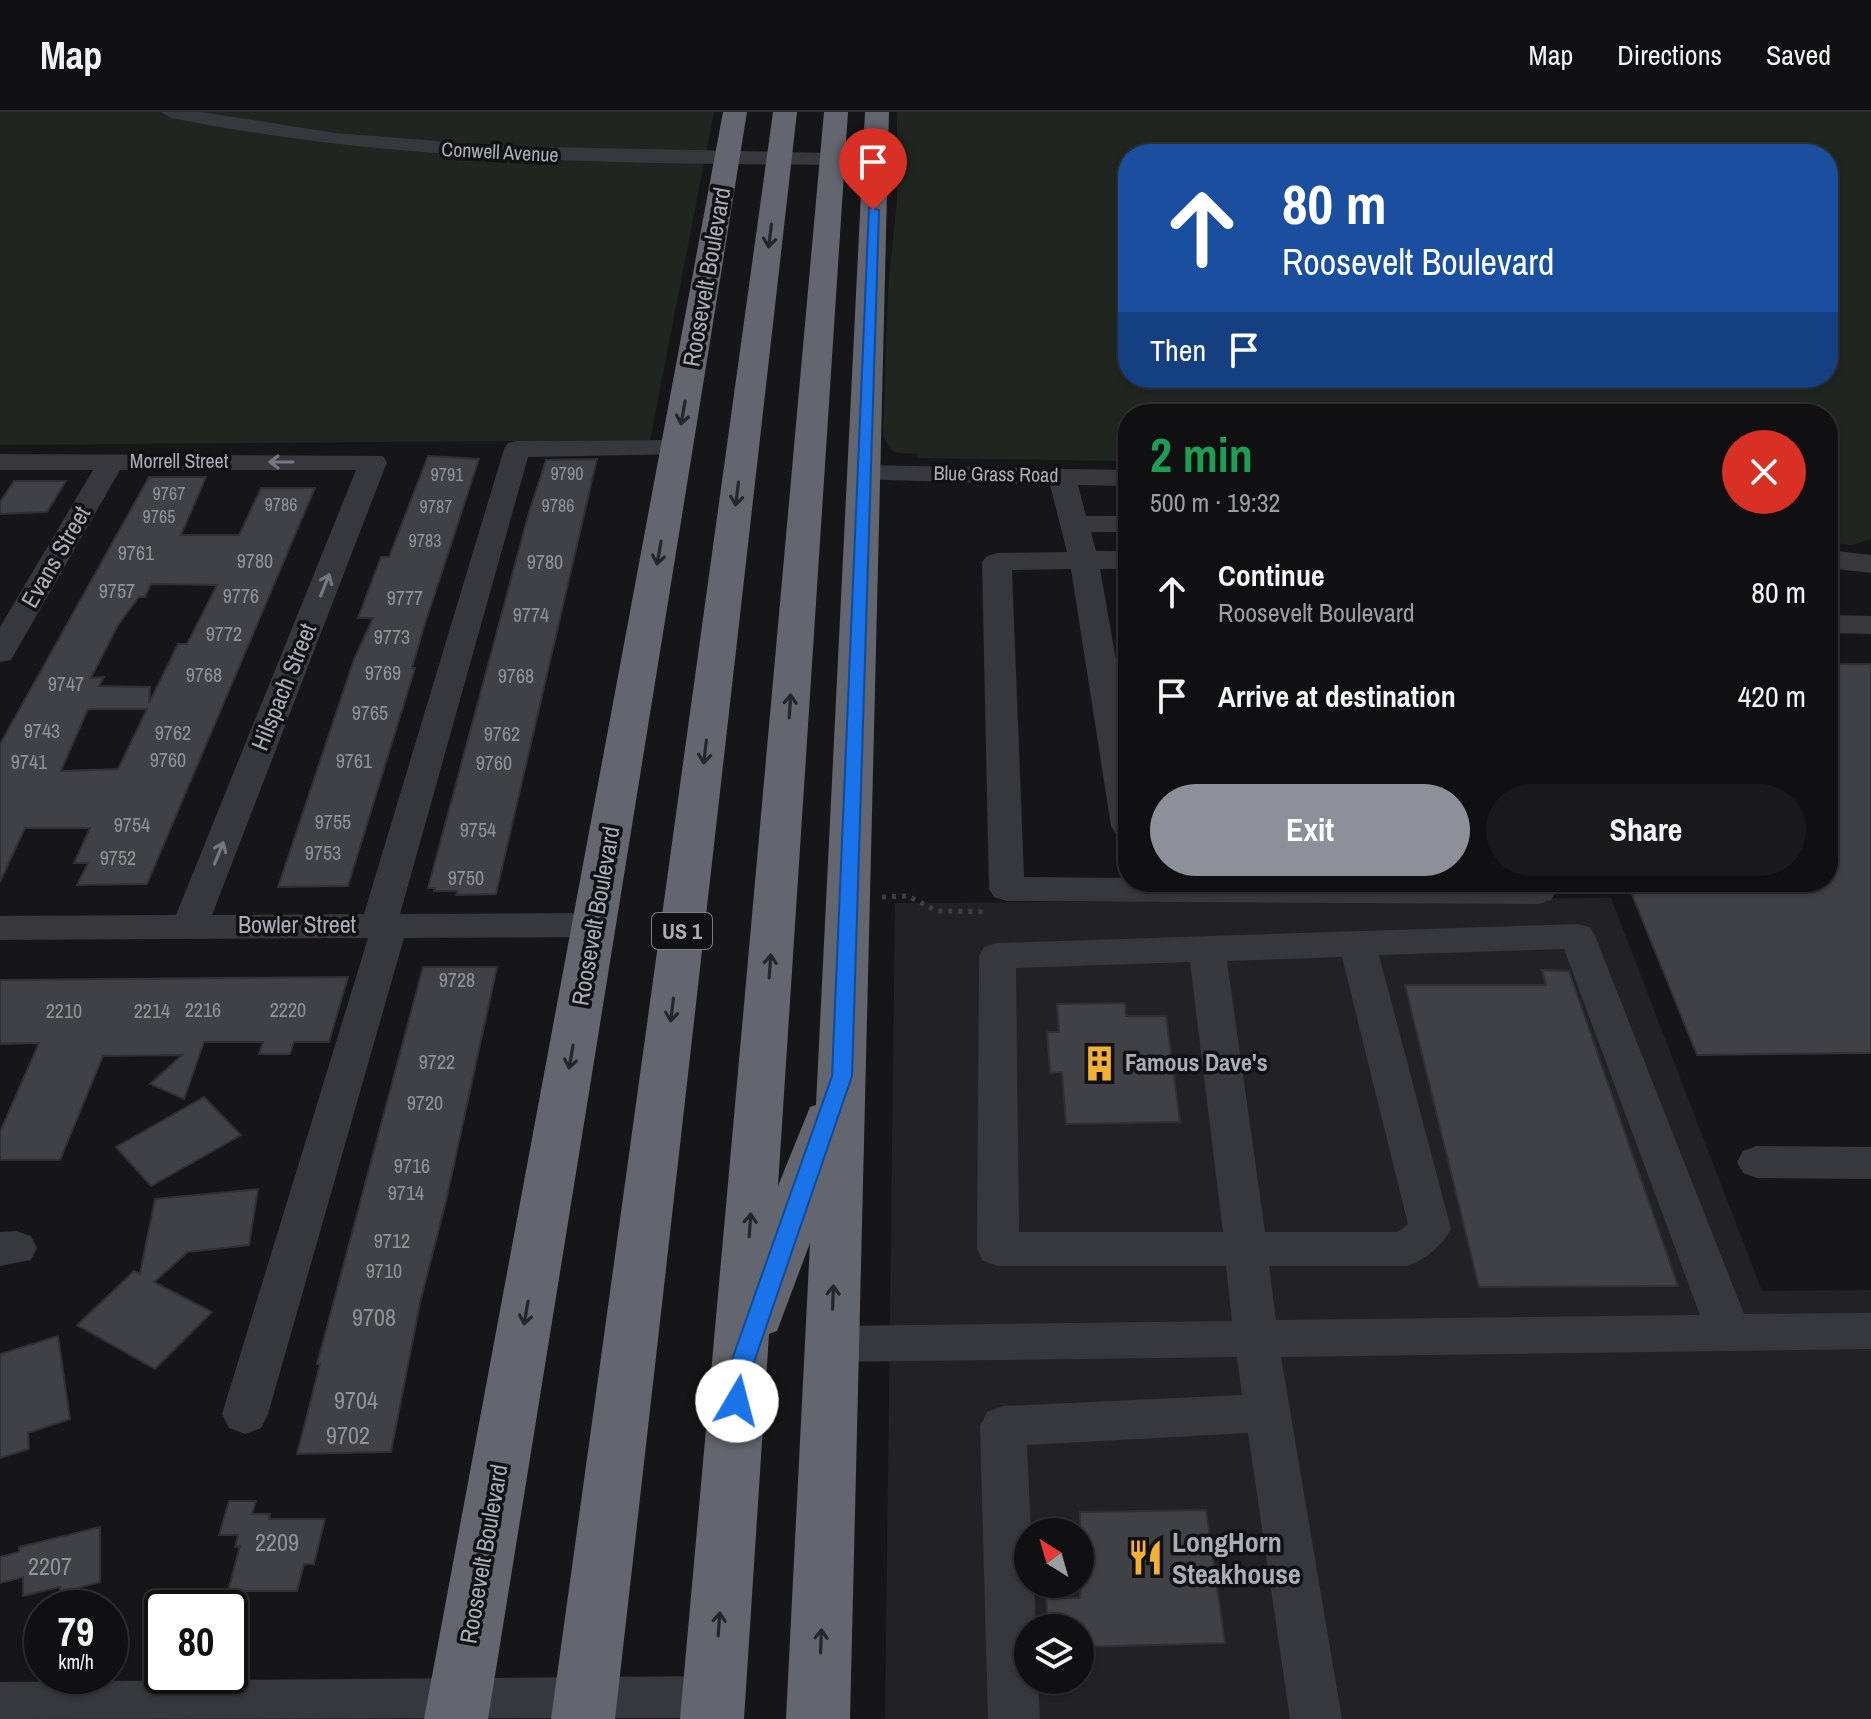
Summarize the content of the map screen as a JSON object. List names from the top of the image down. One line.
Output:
{"streets":{"highway":["Roosevelt Boulevard","US 1"],"street":["Conwell Avenue","Morrell Street","Blue Grass Road","Evans Street","Hilspach Street","Bowler Street"]},"crossings":[["Conwell Avenue","Roosevelt Boulevard"],["Conwell Avenue","US 1"],["Roosevelt Boulevard","Bowler Street"],["Morrell Street","Evans Street"],["Morrell Street","Hilspach Street"],["Hilspach Street","Bowler Street"]],"one_way":["Morrell Street","Hilspach Street"],"places":{"building":["Famous Dave's"],"restaurant":["LongHorn Steakhouse"]},"house_numbers":["9790","9791","9767","9786","9786","9787","9765","9783","9761","9780","9780","9757","9776","9777","9774","9772","9773","9769","9768","9768","9747","9765","9743","9762","9762","9760","9761","9741","9760","9755","9754","9754","9753","9752","9750","9728","2216","2220","2210","2214","9722","9720","9716","9714","9712","9710","9708","9704","9702","2209","2207"],"north":"top left","page":{"header":"Map","nav":["Map","Directions","Saved"],"turn":["80 m","Roosevelt Boulevard"],"then":"Then","heading":["2 min","500 m · 19:32"],"list":[{"name":"Continue","note":"Roosevelt Boulevard","value":"80 m"},{"name":"Arrive at destination","value":"420 m"}],"buttons":["Exit","Share"],"speed":"79 km/h","limit":"80"}}
